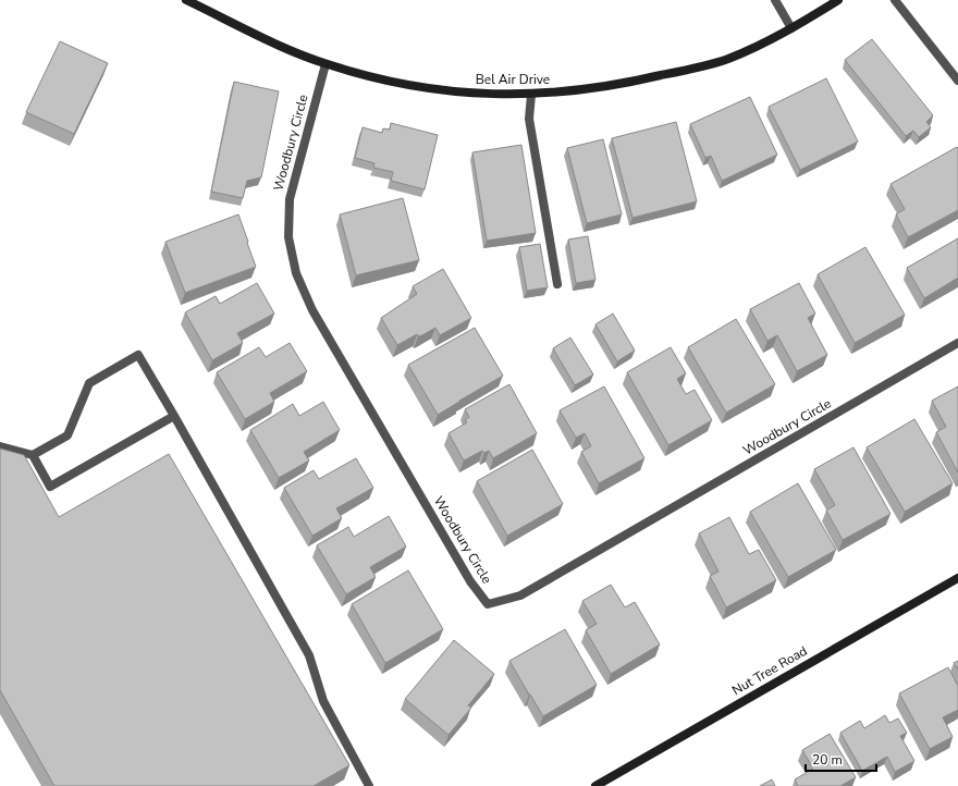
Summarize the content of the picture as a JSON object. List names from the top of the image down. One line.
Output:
{"streets":{"street":["Bel Air Drive","Woodbury Circle","Nut Tree Road"]},"crossings":[["Bel Air Drive","Woodbury Circle"]],"scale_bar":"20 m"}
